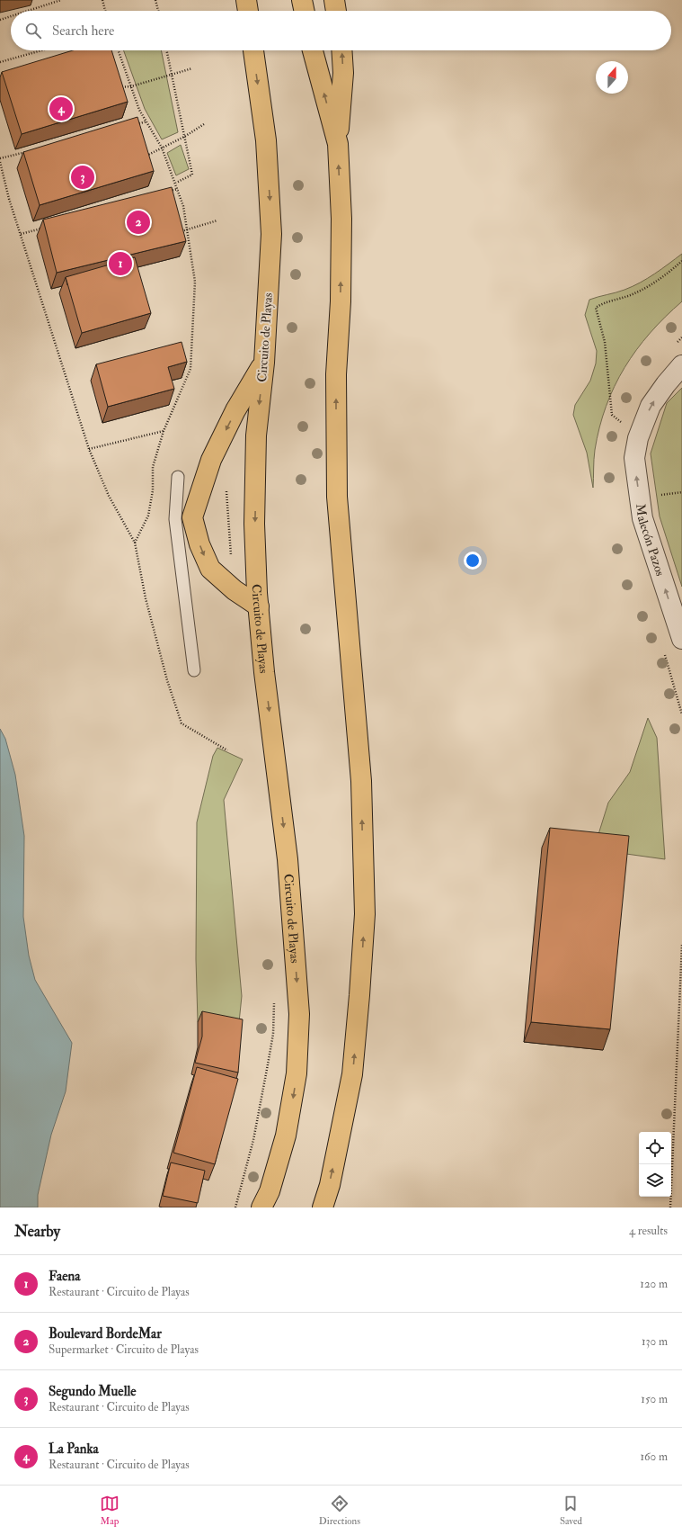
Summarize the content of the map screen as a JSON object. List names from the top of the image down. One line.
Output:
{"streets":{"highway":["Circuito de Playas"],"street":["Malecón Pazos"]},"one_way":["Malecón Pazos"],"north":"top","page":{"search":"Search here","pins":["4","3","2","1"],"heading":["Nearby","4 results"],"list":[{"mark":"1","name":"Faena","note":"Restaurant · Circuito de Playas","value":"120 m"},{"mark":"2","name":"Boulevard BordeMar","note":"Supermarket · Circuito de Playas","value":"130 m"},{"mark":"3","name":"Segundo Muelle","note":"Restaurant · Circuito de Playas","value":"150 m"},{"mark":"4","name":"La Panka","note":"Restaurant · Circuito de Playas","value":"160 m"}],"nav":["Map","Directions","Saved"]}}
